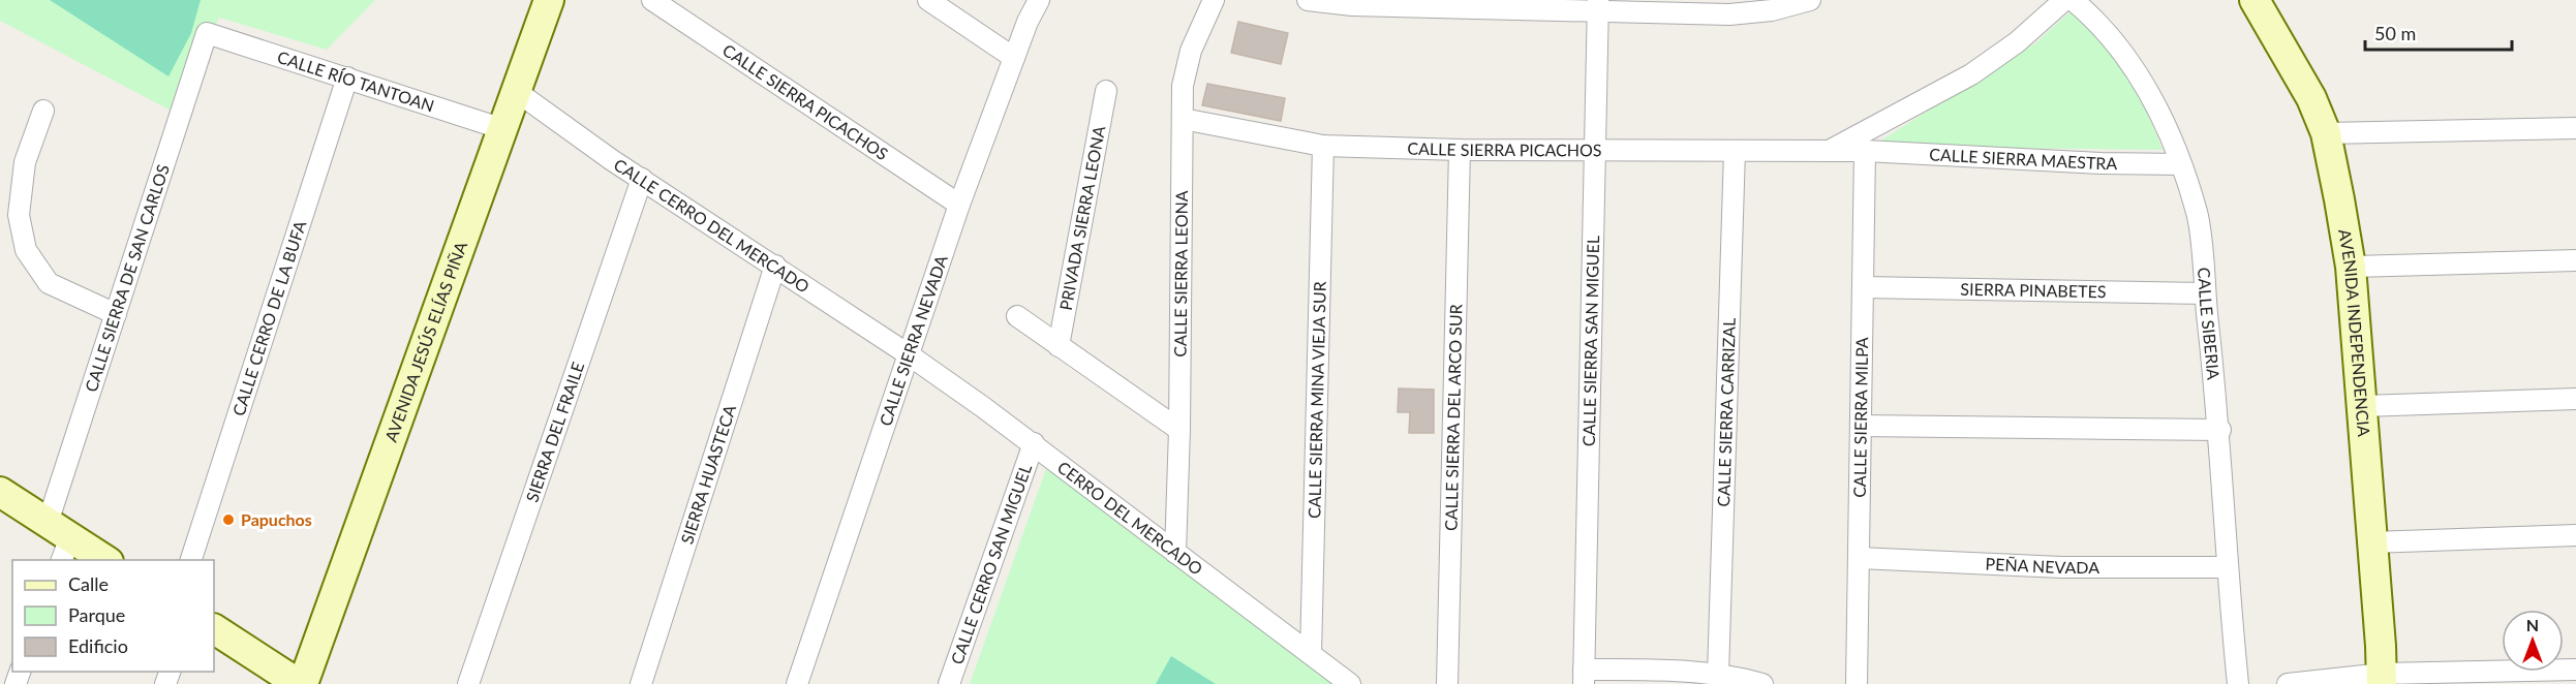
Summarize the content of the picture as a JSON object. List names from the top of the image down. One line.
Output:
{"streets":{"street":["CALLE RÍO TANTOAN","CALLE SIERRA PICACHOS","CALLE SIERRA MAESTRA","PRIVADA SIERRA LEONA","CALLE CERRO DEL MERCADO","CALLE SIERRA LEONA","CALLE SIERRA DE SAN CARLOS","SIERRA PINABETES","CALLE CERRO DE LA BUFA","CALLE SIBERIA","AVENIDA INDEPENDENCIA","CALLE SIERRA NEVADA","AVENIDA JESÚS ELÍAS PIÑA","CALLE SIERRA SAN MIGUEL","CALLE SIERRA MINA VIEJA SUR","CALLE SIERRA CARRIZAL","CALLE SIERRA DEL ARCO SUR","CALLE SIERRA MILPA","SIERRA DEL FRAILE","SIERRA HUASTECA","CERRO DEL MERCADO","CALLE CERRO SAN MIGUEL","PEÑA NEVADA"]},"crossings":[["CALLE RÍO TANTOAN","CALLE SIERRA DE SAN CARLOS"],["CALLE RÍO TANTOAN","CALLE CERRO DE LA BUFA"],["CALLE RÍO TANTOAN","AVENIDA JESÚS ELÍAS PIÑA"],["CALLE SIERRA PICACHOS","CALLE SIERRA MAESTRA"],["CALLE SIERRA PICACHOS","CALLE SIERRA LEONA"],["CALLE SIERRA PICACHOS","CALLE SIERRA NEVADA"],["CALLE SIERRA PICACHOS","CALLE SIERRA SAN MIGUEL"],["CALLE SIERRA PICACHOS","CALLE SIERRA MINA VIEJA SUR"],["CALLE SIERRA PICACHOS","CALLE SIERRA CARRIZAL"],["CALLE SIERRA PICACHOS","CALLE SIERRA DEL ARCO SUR"],["CALLE SIERRA PICACHOS","CALLE SIERRA MILPA"],["CALLE SIERRA MAESTRA","CALLE SIBERIA"],["CALLE SIERRA MAESTRA","CALLE SIERRA MILPA"],["CALLE CERRO DEL MERCADO","CALLE SIERRA NEVADA"],["CALLE CERRO DEL MERCADO","AVENIDA JESÚS ELÍAS PIÑA"],["CALLE CERRO DEL MERCADO","SIERRA DEL FRAILE"],["CALLE CERRO DEL MERCADO","SIERRA HUASTECA"],["CALLE CERRO DEL MERCADO","CERRO DEL MERCADO"],["CALLE SIERRA LEONA","CERRO DEL MERCADO"],["SIERRA PINABETES","CALLE SIBERIA"],["SIERRA PINABETES","CALLE SIERRA MILPA"],["CALLE SIBERIA","PEÑA NEVADA"],["CALLE SIERRA NEVADA","CERRO DEL MERCADO"],["CALLE SIERRA MINA VIEJA SUR","CERRO DEL MERCADO"],["CALLE SIERRA MILPA","PEÑA NEVADA"],["CERRO DEL MERCADO","CALLE CERRO SAN MIGUEL"]],"places":["Papuchos"],"legend":["Calle","Parque","Edificio"],"scale_bar":"50 m","north":"top"}
